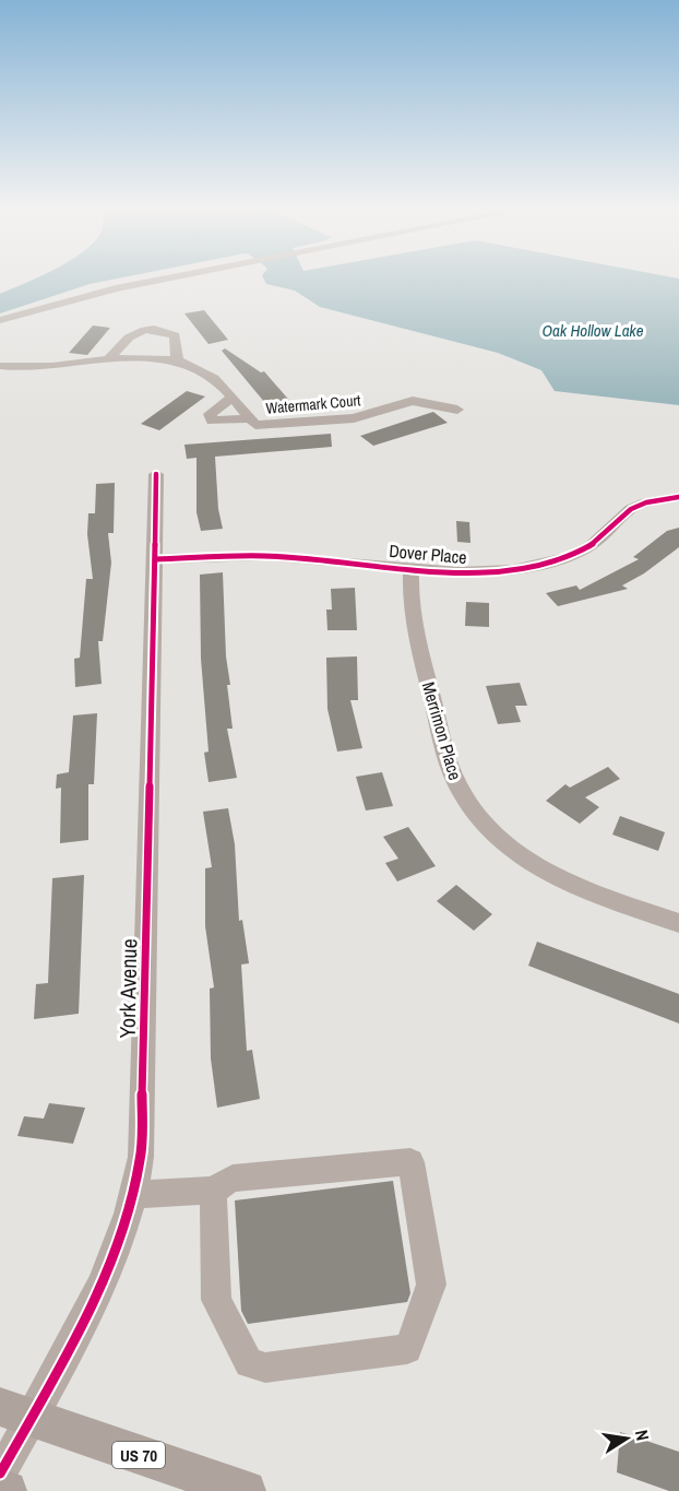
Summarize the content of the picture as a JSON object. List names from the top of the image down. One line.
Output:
{"streets":{"main road":["US 70"],"street":["Watermark Court","Dover Place","Merrimon Place","York Avenue"]},"crossings":[["Dover Place","Merrimon Place"],["Dover Place","York Avenue"],["York Avenue","US 70"]],"water":["Oak Hollow Lake"],"north":"right"}
